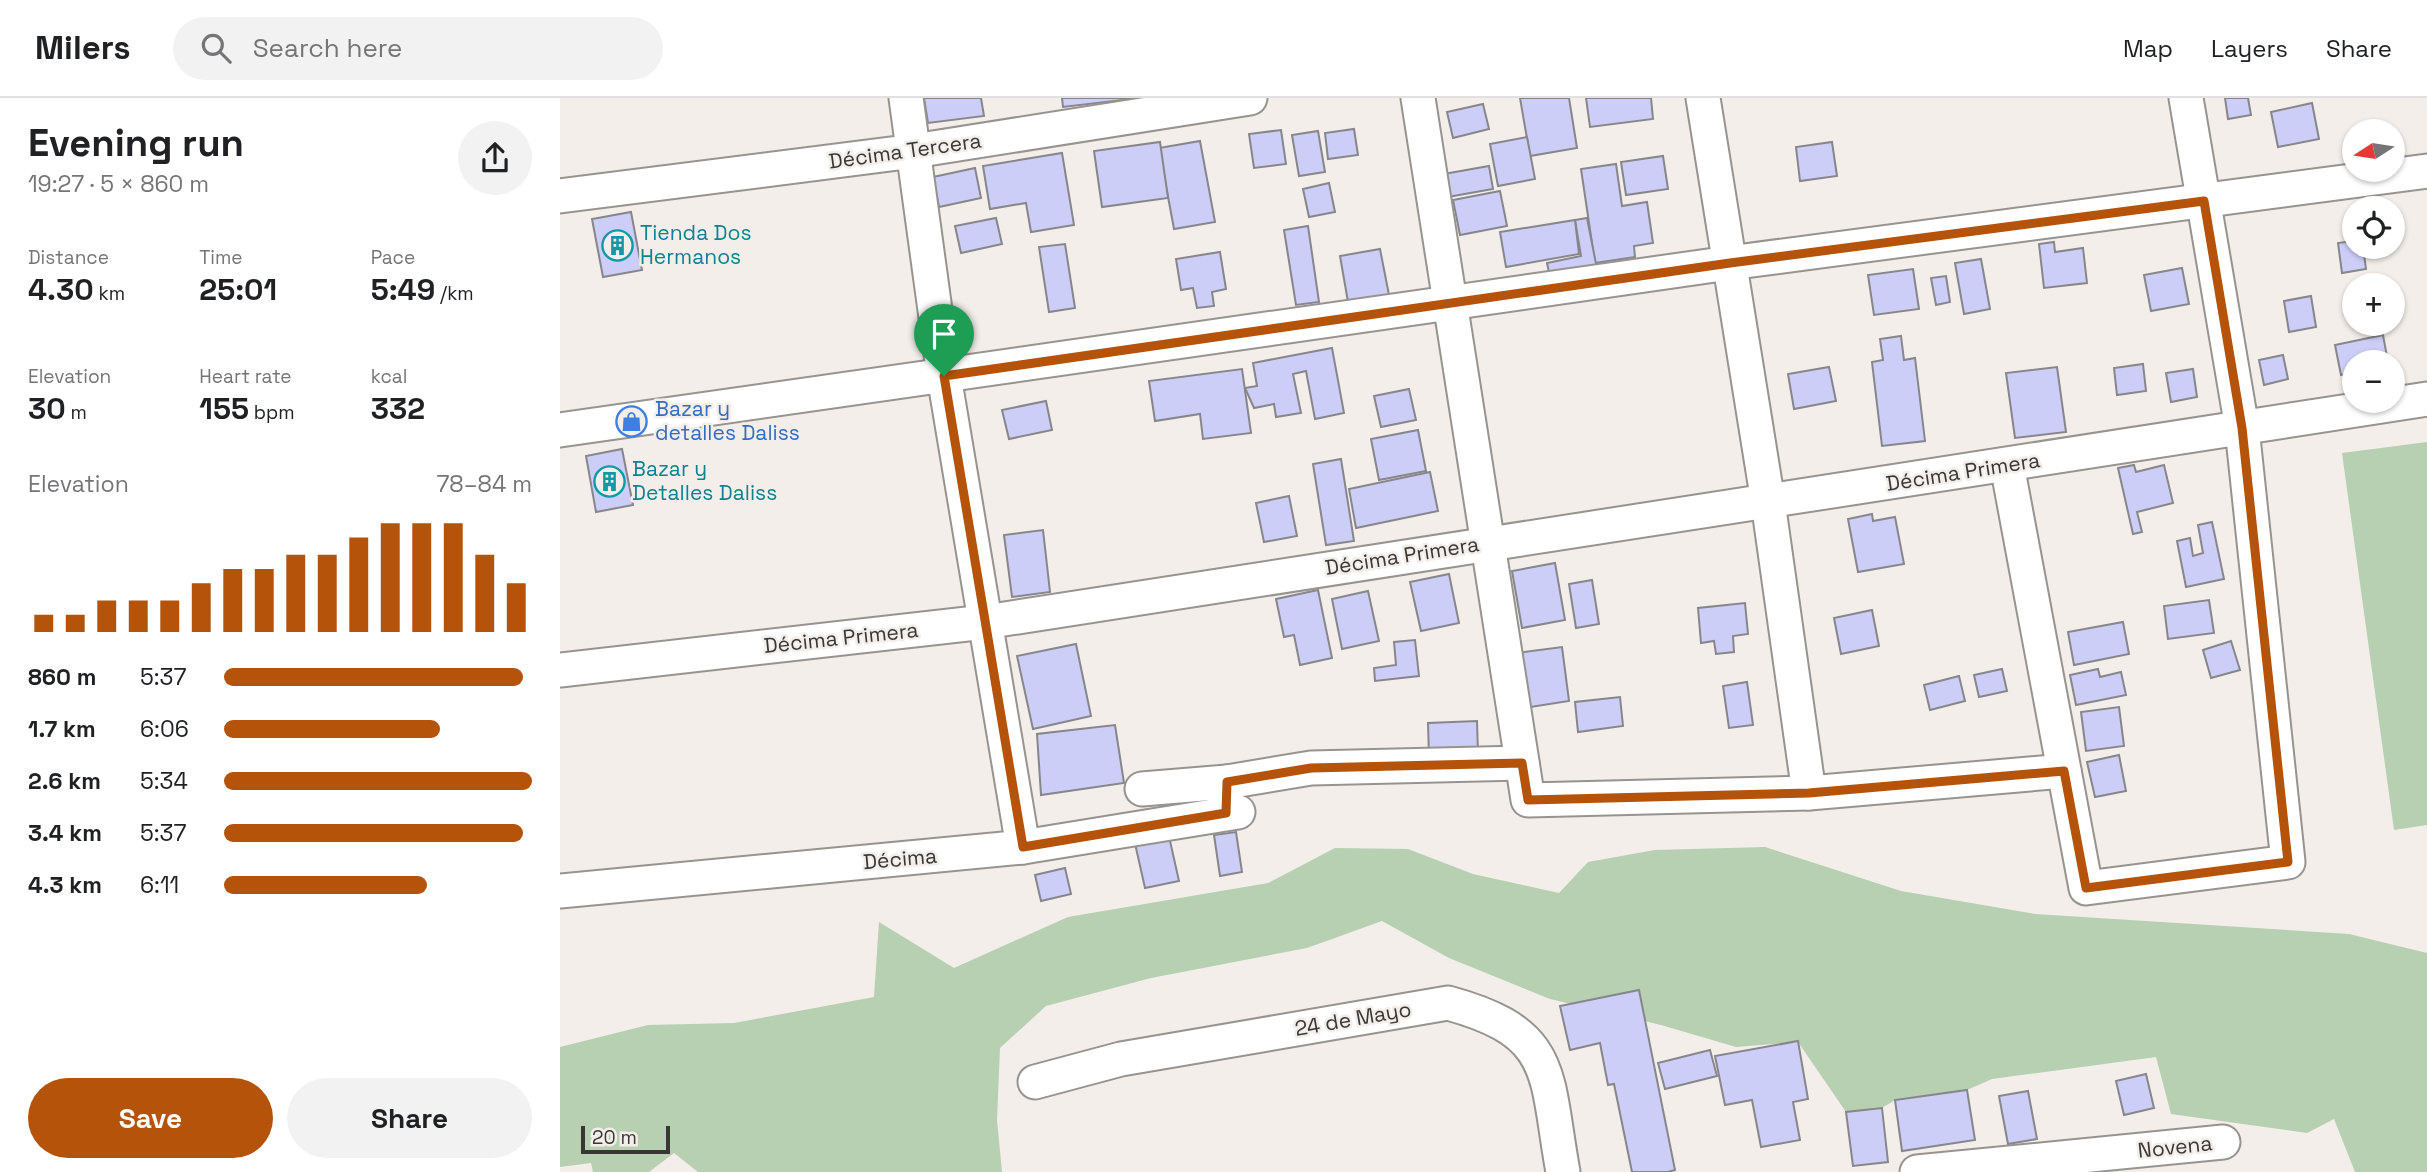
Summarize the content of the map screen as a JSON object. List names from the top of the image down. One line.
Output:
{"streets":{"street":["Décima Tercera","Décima Primera","Décima","24 de Mayo","Novena"]},"places":{"building":["Tienda Dos Hermanos","Bazar y Detalles Daliss"],"shop":["Bazar y detalles Daliss"]},"scale_bar":"20 m","north":"left","page":{"header":"Milers","search":"Search here","nav":["Map","Layers","Share"],"heading":["Evening run","19:27 · 5 × 860 m"],"map_buttons":["+","−"],"stats":[["Distance","4.30 km"],["Time","25:01"],["Pace","5:49 /km"],["Elevation","30 m"],["Heart rate","155 bpm"],["kcal","332"]],"chart":["Elevation","78–84 m"],"list":[{"name":"860 m","note":"5:37"},{"name":"1.7 km","note":"6:06"},{"name":"2.6 km","note":"5:34"},{"name":"3.4 km","note":"5:37"},{"name":"4.3 km","note":"6:11"}],"buttons":["Save","Share"],"scale":"20 m"}}
